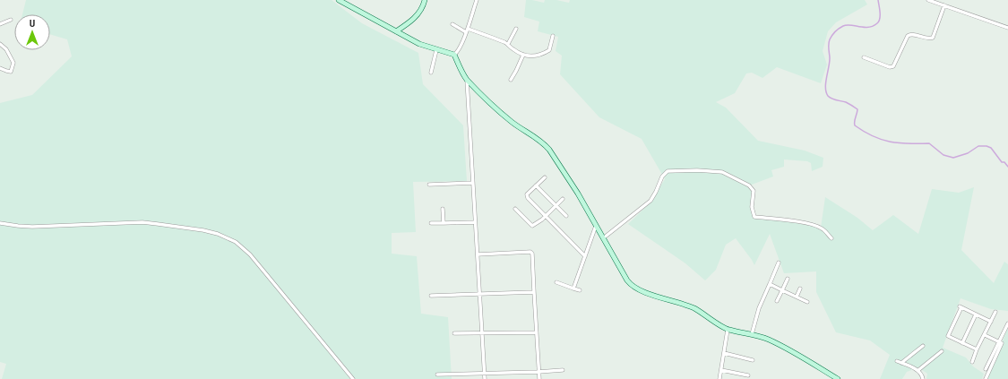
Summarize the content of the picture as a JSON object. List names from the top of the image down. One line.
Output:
{"north":"top"}
